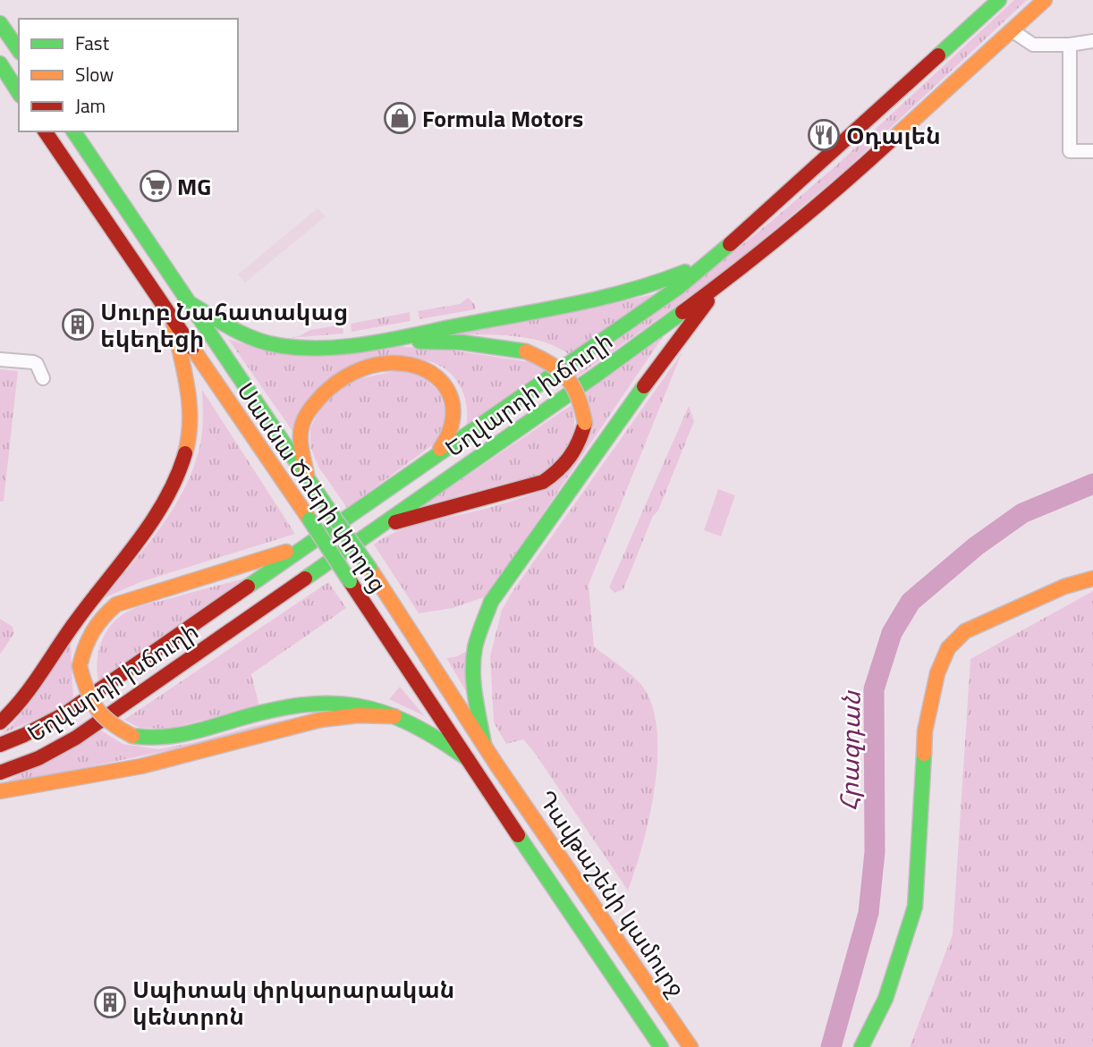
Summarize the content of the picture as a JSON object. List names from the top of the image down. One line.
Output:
{"streets":{"main road":["Եղվարդի խճուղի","Սասնա Ծռերի փողոց","Դավթաշենի կամուրջ"]},"crossings":[["Սասնա Ծռերի փողոց","Դավթաշենի կամուրջ"]],"water":["Հրազդան"],"places":{"shop":["Formula Motors"],"restaurant":["Օդալեն"],"supermarket":["MG"],"building":["Սուրբ Նահատակաց եկեղեցի","Սպիտակ փրկարարական կենտրոն"]},"legend":["Fast","Slow","Jam"]}
